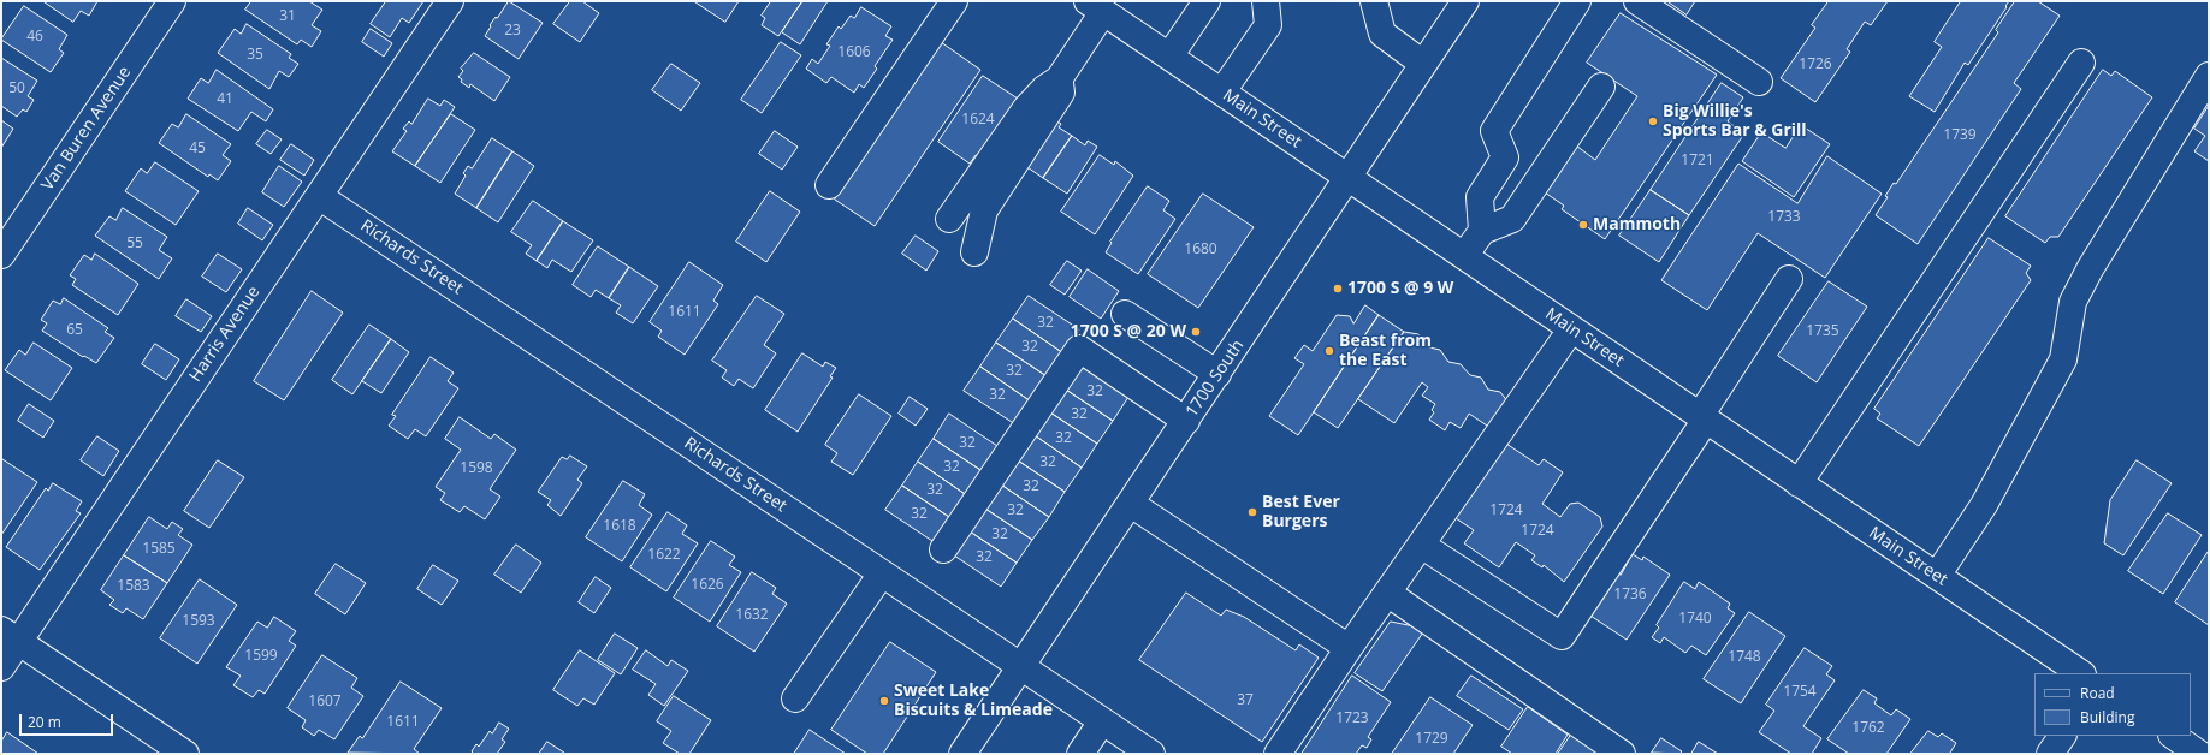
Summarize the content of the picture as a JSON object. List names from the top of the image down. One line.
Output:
{"streets":{"street":["Main Street","Van Buren Avenue","Richards Street","Harris Avenue","1700 South"]},"crossings":[["Main Street","1700 South"],["Richards Street","Harris Avenue"],["Richards Street","1700 South"]],"places":["Big Willie's Sports Bar & Grill","Mammoth","1700 S @ 9 W","1700 S @ 20 W","Beast from the East","Best Ever Burgers","Sweet Lake Biscuits & Limeade"],"house_numbers":["31","23","46","1606","35","1726","50","41","1624","1739","45","1721","1733","55","1680","1611","32","65","1735","32","32","32","32","32","32","32","32","32","1598","32","32","32","1724","32","1618","1724","32","1585","1622","32","1626","1583","1736","1632","1740","1593","1599","1748","1754","37","1607","1723","1611","1762","1729"],"legend":["Road","Building"],"scale_bar":"20 m"}
